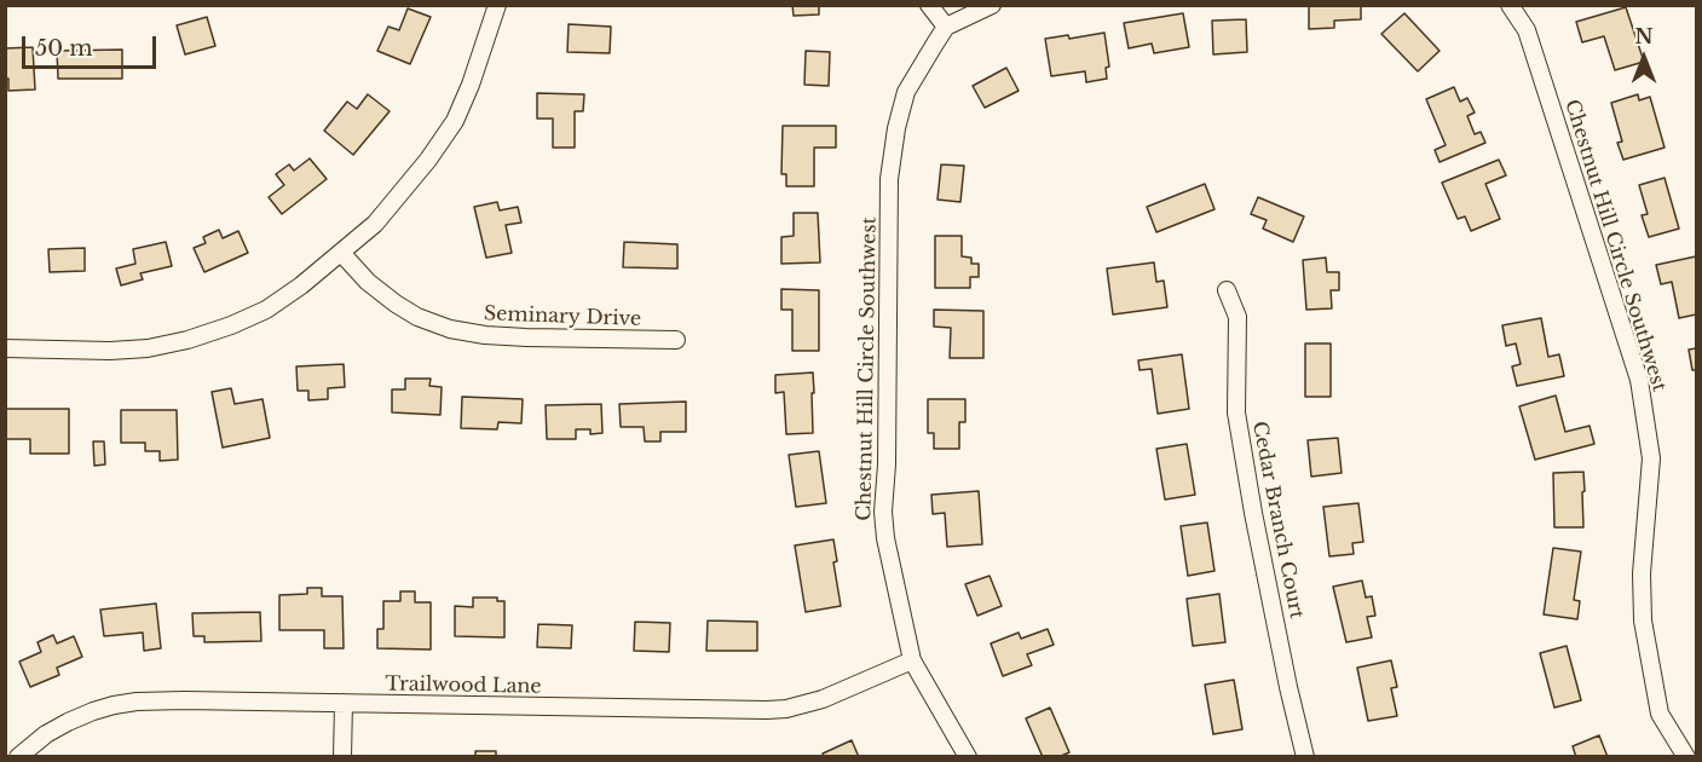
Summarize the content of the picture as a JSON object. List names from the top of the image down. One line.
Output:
{"streets":{"street":["Chestnut Hill Circle Southwest","Seminary Drive","Cedar Branch Court","Trailwood Lane"]},"crossings":[["Chestnut Hill Circle Southwest","Trailwood Lane"]],"scale_bar":"50 m","north":"top"}
